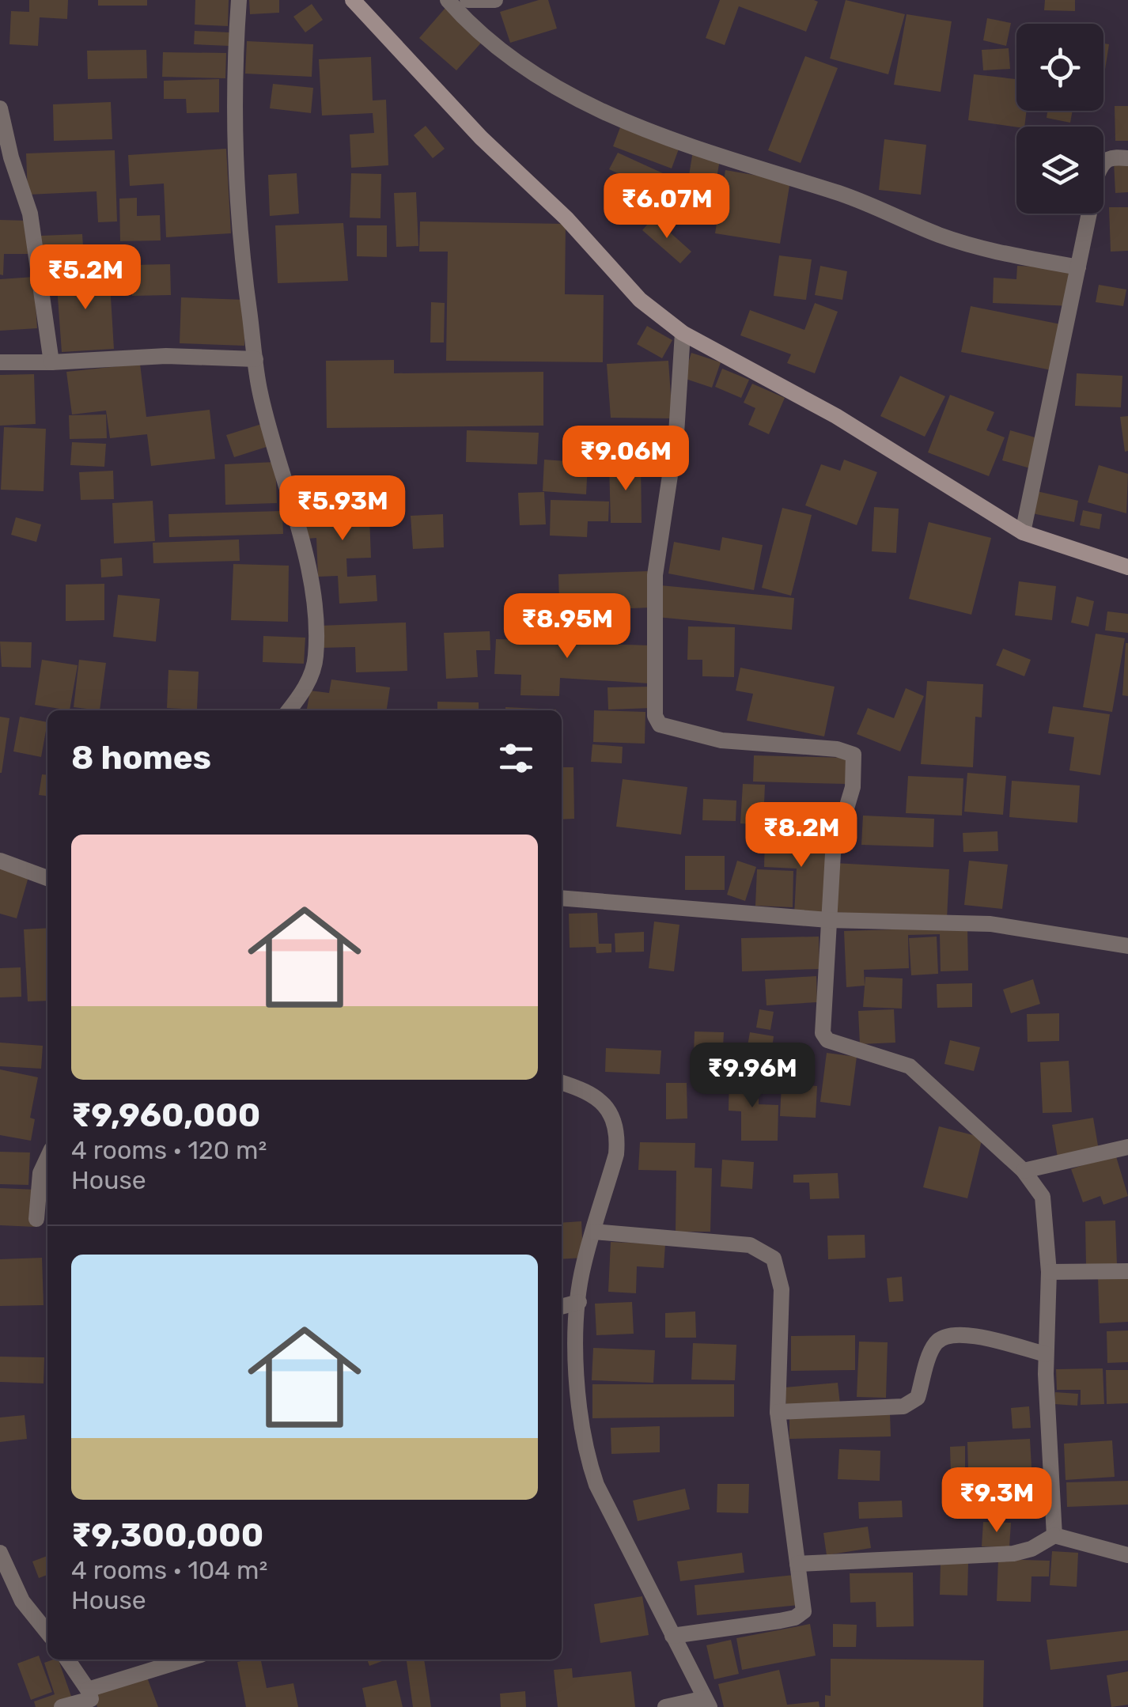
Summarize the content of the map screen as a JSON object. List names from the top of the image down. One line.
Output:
{"page":{"price":["₹6.07M","₹5.2M","₹9.06M","₹5.93M","₹8.95M","₹8.2M","₹9.96M","₹9.3M"],"heading":"8 homes","list":[{"name":"₹9,960,000","note":"4 rooms · 120 m² · House"},{"name":"₹9,300,000","note":"4 rooms · 104 m² · House"}]}}
